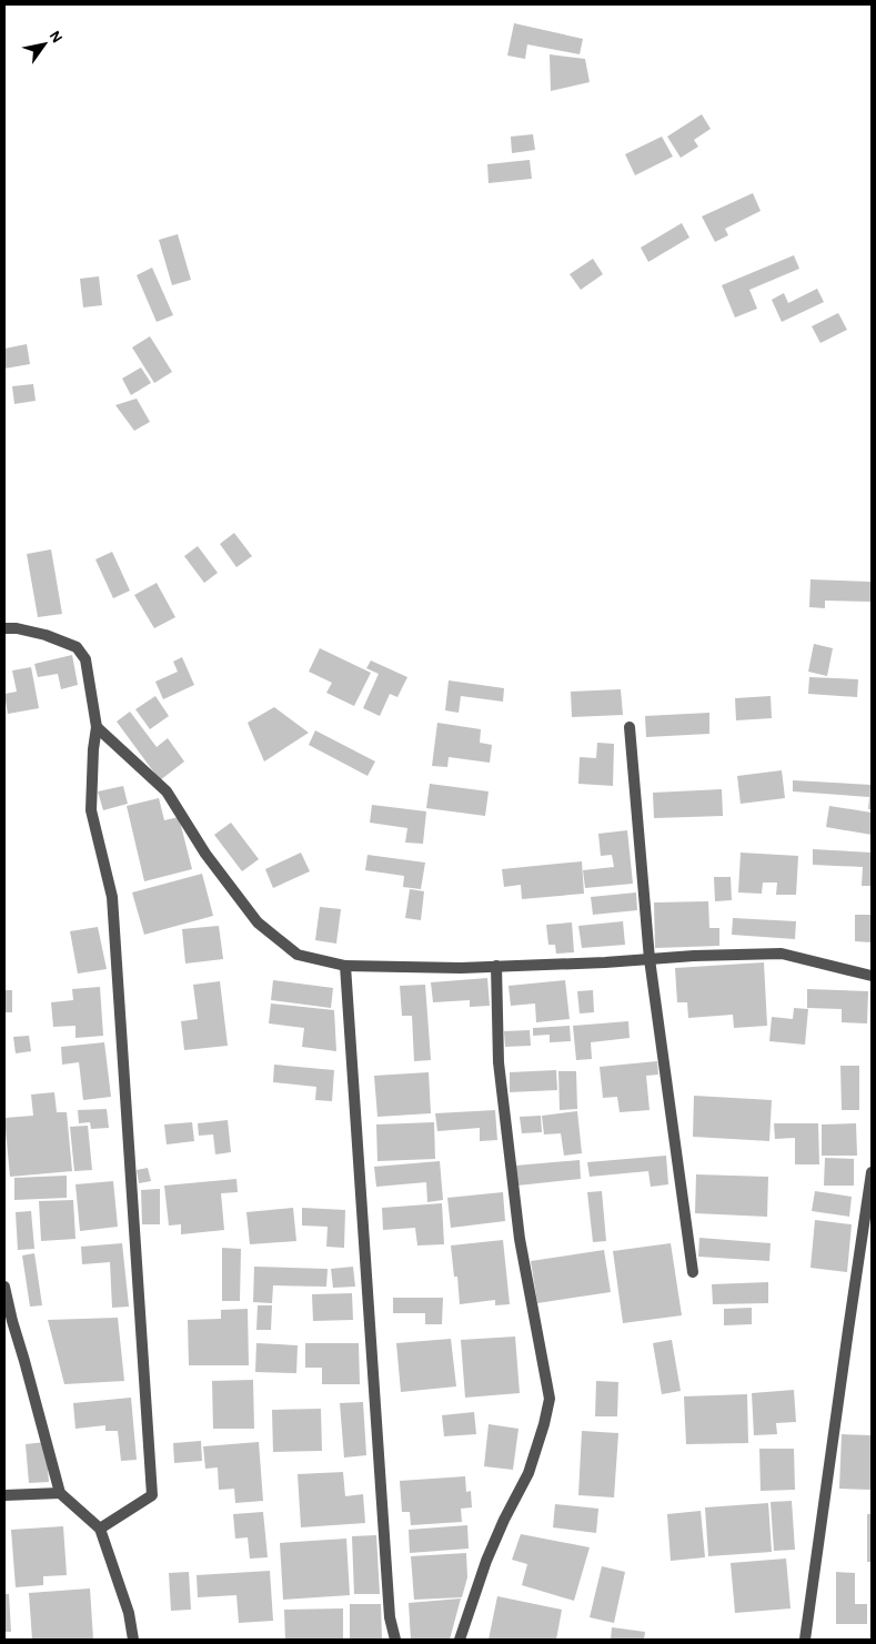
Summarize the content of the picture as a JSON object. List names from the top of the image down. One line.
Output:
{"north":"top right"}
